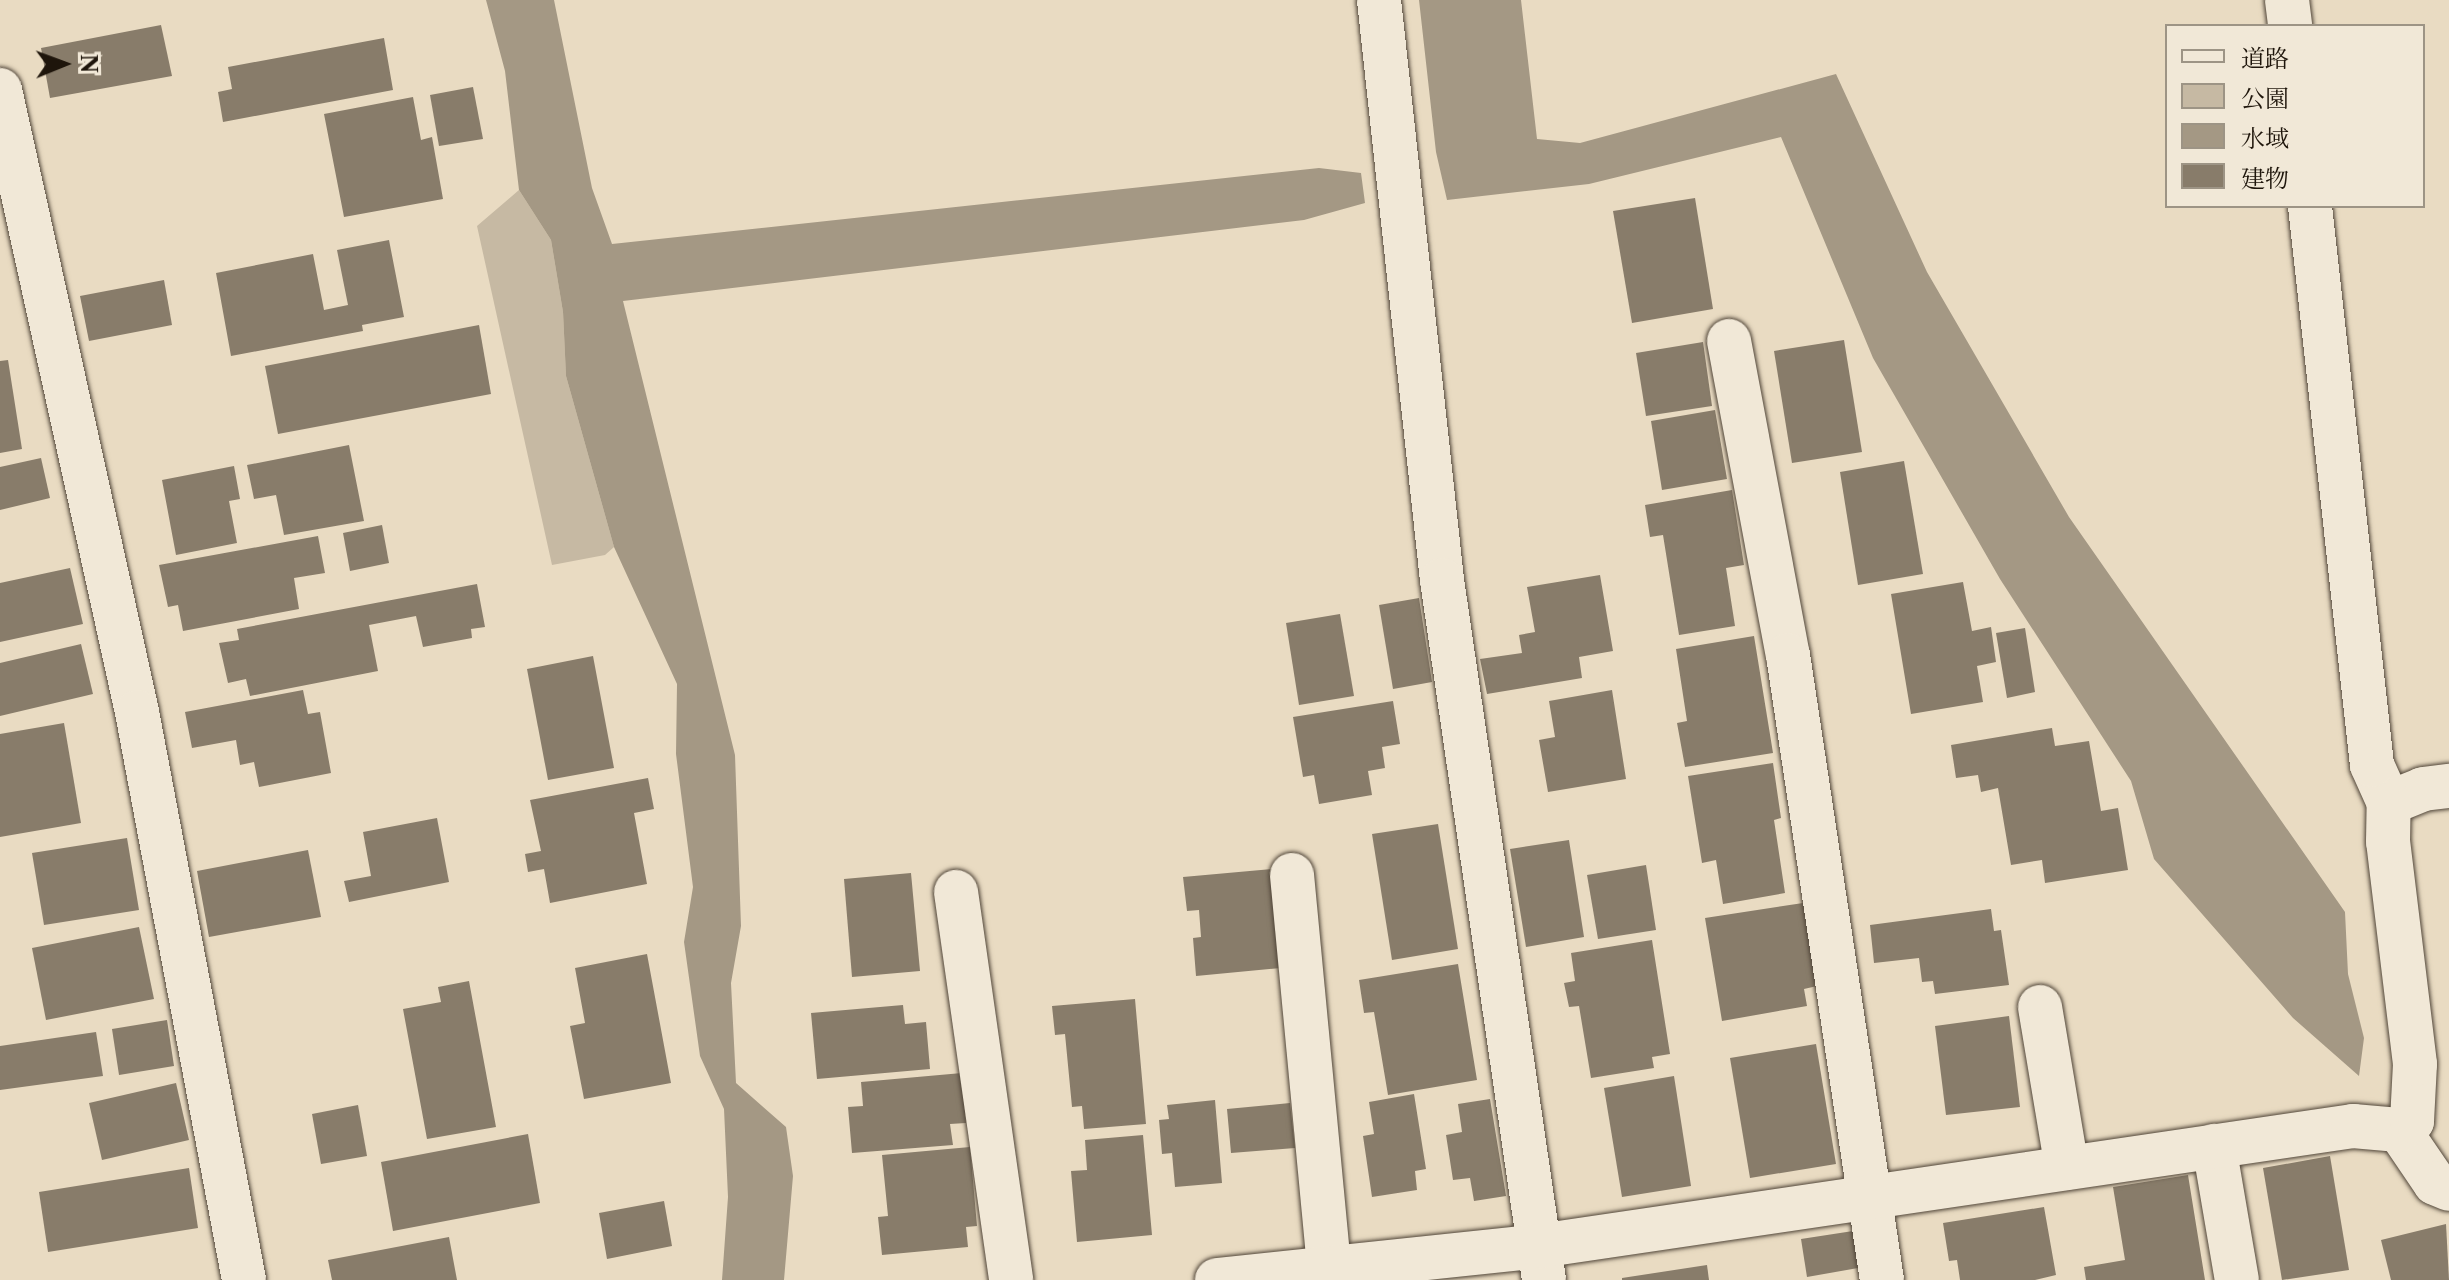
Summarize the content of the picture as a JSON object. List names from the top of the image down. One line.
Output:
{"legend":["道路","公園","水域","建物"],"north":"right"}
